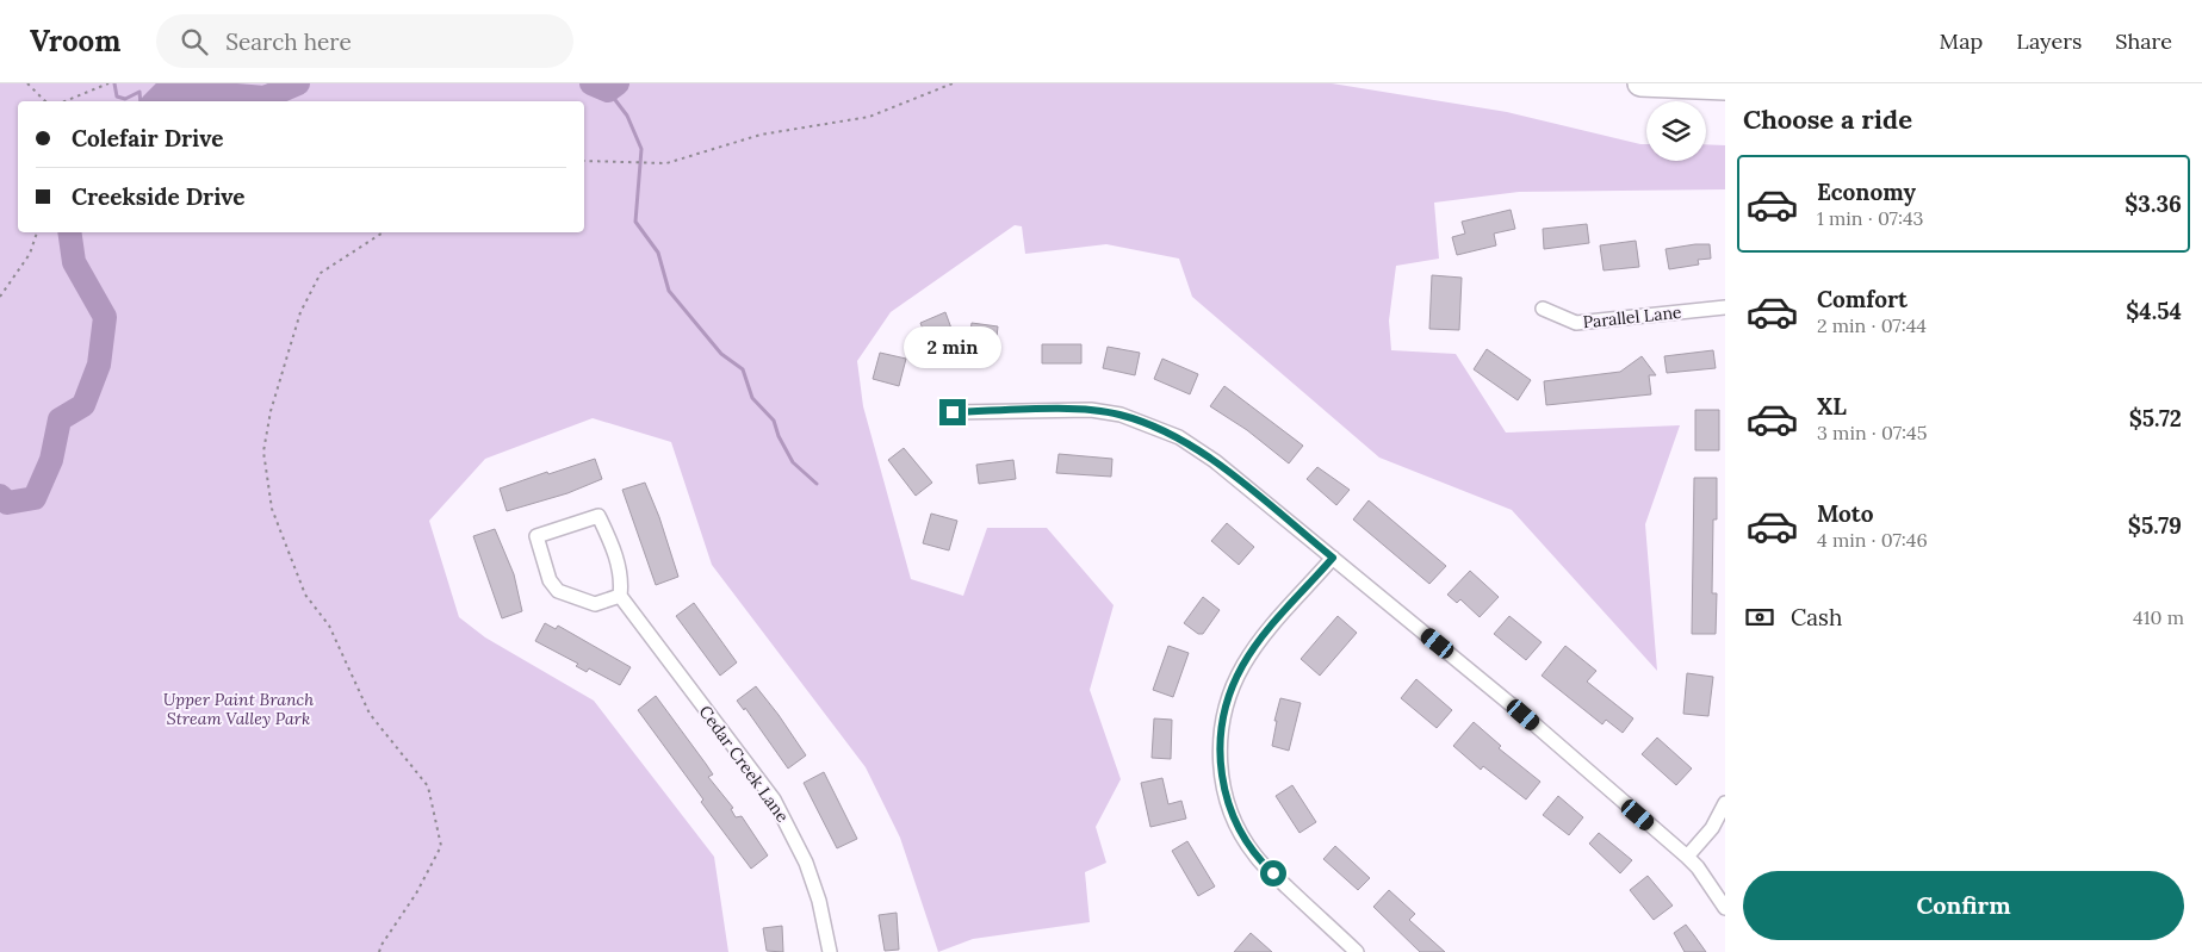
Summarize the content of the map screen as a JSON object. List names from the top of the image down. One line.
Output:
{"streets":{"street":["Parallel Lane","Cedar Creek Lane"]},"parks":["Upper Paint Branch Stream Valley Park"],"page":{"header":"Vroom","search":"Search here","nav":["Map","Layers","Share"],"heading":"Choose a ride","banner":["Colefair Drive","Creekside Drive"],"list":[{"name":"Economy","note":"1 min · 07:43","value":"$3.36"},{"name":"Comfort","note":"2 min · 07:44","value":"$4.54"},{"name":"XL","note":"3 min · 07:45","value":"$5.72"},{"name":"Moto","note":"4 min · 07:46","value":"$5.79"}],"bubble":"2 min","pay":["Cash","410 m"],"buttons":"Confirm"}}
